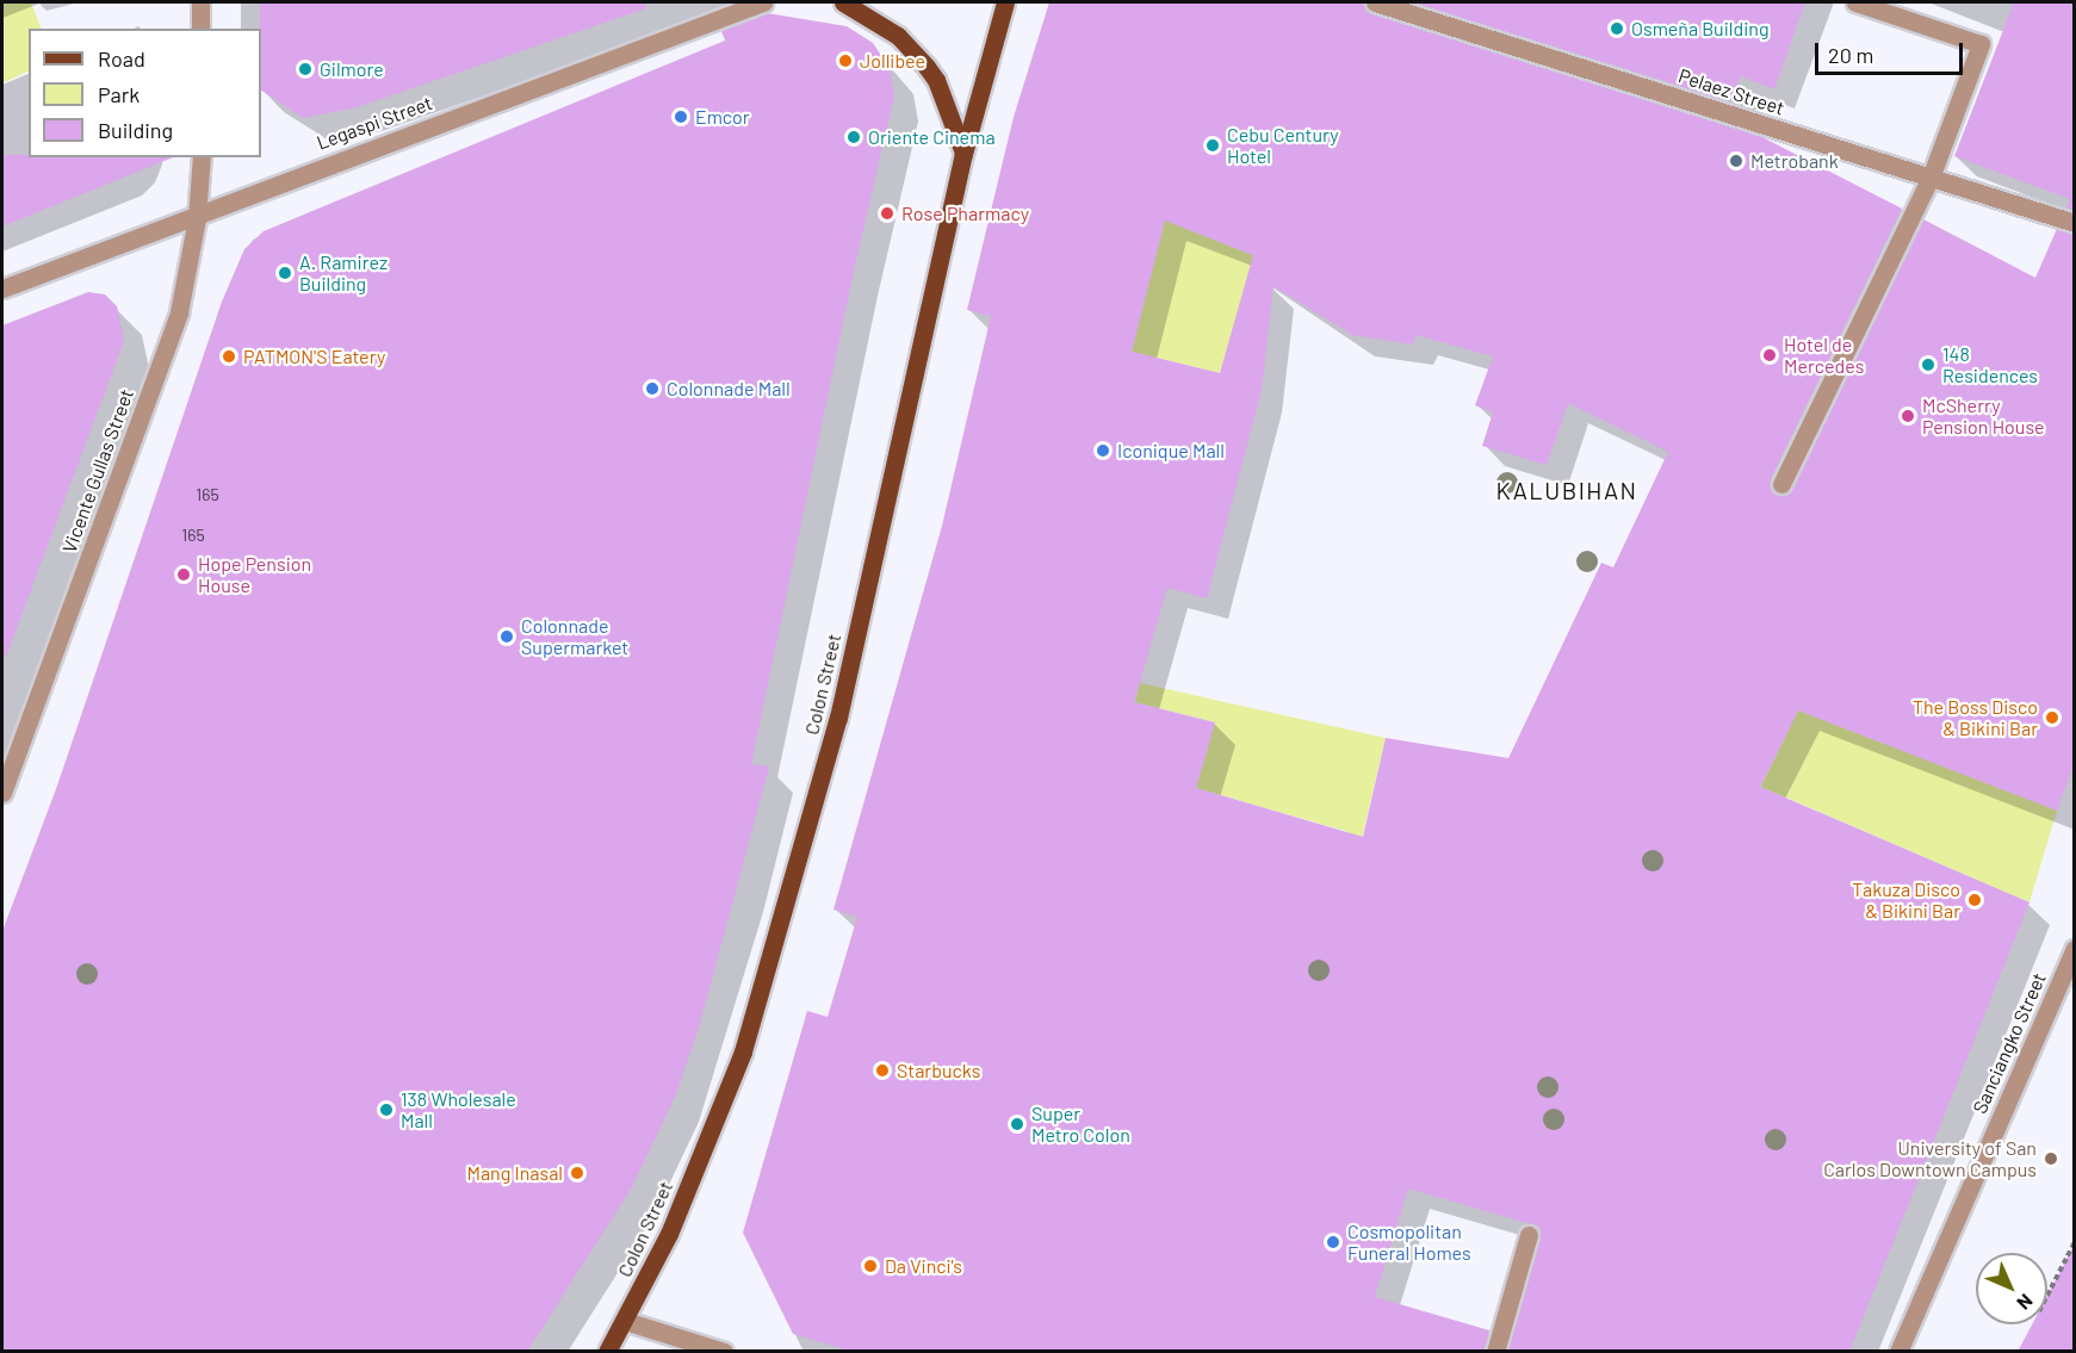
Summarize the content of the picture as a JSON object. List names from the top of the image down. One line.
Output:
{"streets":{"main road":["Colon Street"],"street":["Pelaez Street","Legaspi Street","Vicente Gullas Street","Sanciangko Street"]},"crossings":[["Legaspi Street","Vicente Gullas Street"]],"districts":["KALUBIHAN"],"places":["Osmeña Building","Jollibee","Gilmore","Emcor","Oriente Cinema","Cebu Century Hotel","Metrobank","Rose Pharmacy","A. Ramirez Building","Hotel de Mercedes","PATMON'S Eatery","148 Residences","Colonnade Mall","McSherry Pension House","Iconique Mall","Hope Pension House","Colonnade Supermarket","The Boss Disco & Bikini Bar","Takuza Disco & Bikini Bar","Starbucks","138 Wholesale Mall","Super Metro Colon","University of San Carlos Downtown Campus","Mang Inasal","Cosmopolitan Funeral Homes","Da Vinci's"],"house_numbers":["165","165"],"legend":["Road","Park","Building"],"scale_bar":"20 m","north":"bottom right"}
